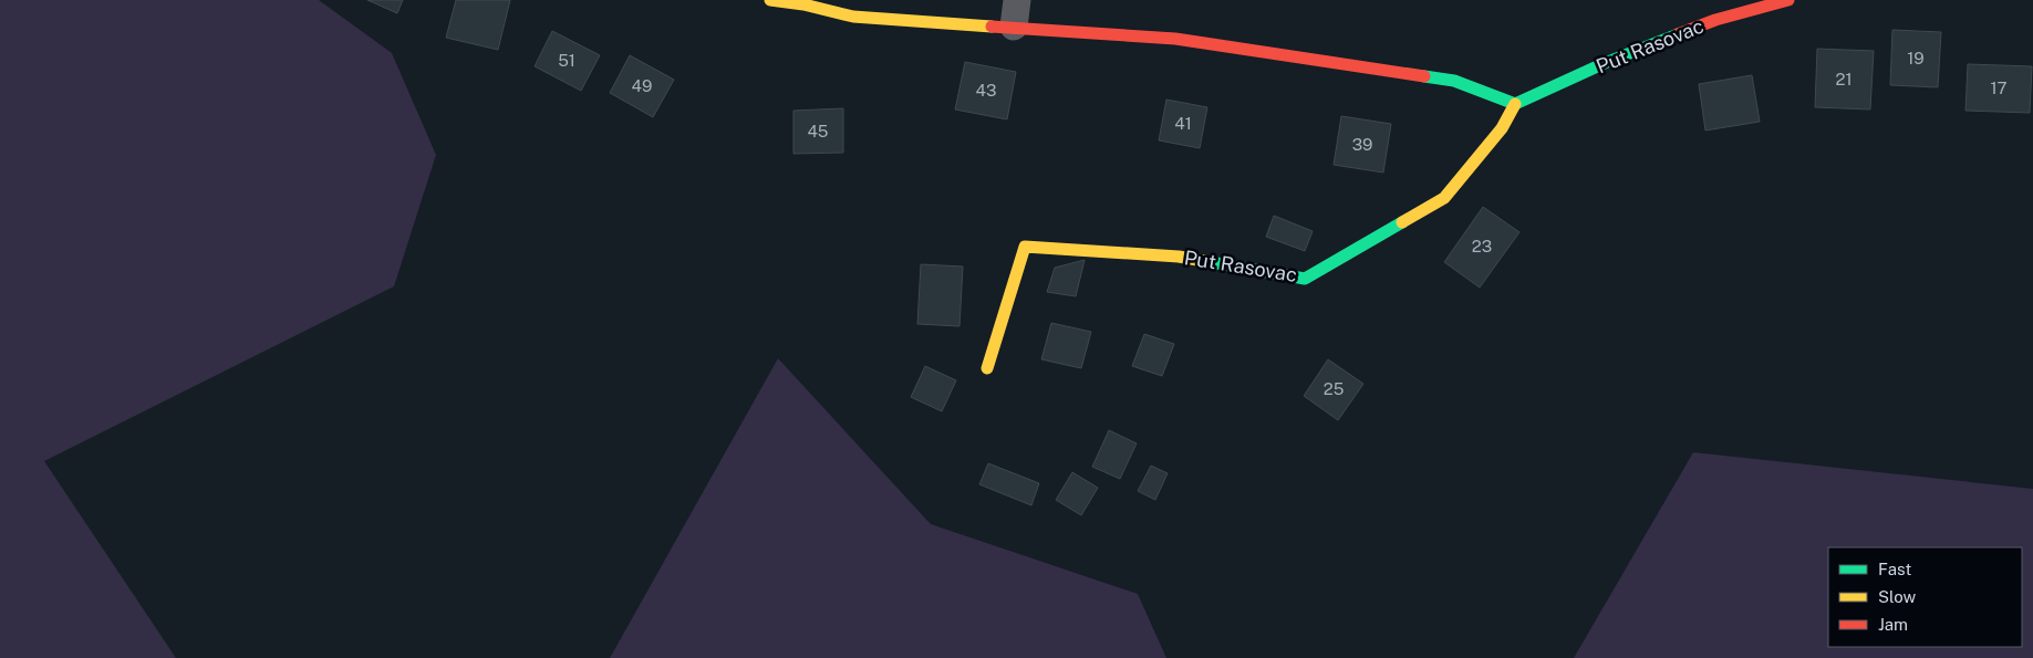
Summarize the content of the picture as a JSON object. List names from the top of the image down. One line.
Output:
{"streets":{"street":["Put Rasovac"]},"house_numbers":["19","51","21","49","17","43","41","45","39","23","25"],"legend":["Fast","Slow","Jam"]}
